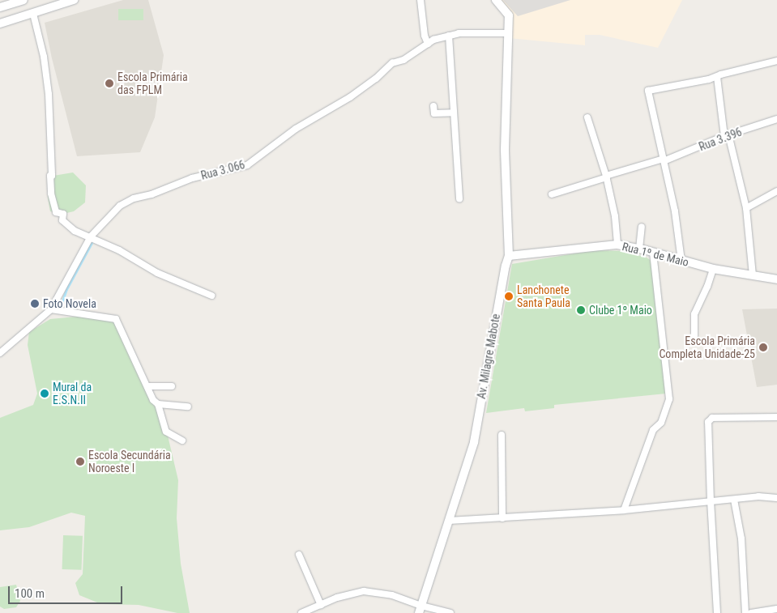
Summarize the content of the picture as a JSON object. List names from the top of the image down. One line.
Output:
{"streets":{"street":["Rua 3.396","Rua 3.066","Rua 1º de Maio","Av. Milagre Mabote"]},"crossings":[["Rua 3.066","Av. Milagre Mabote"],["Rua 1º de Maio","Av. Milagre Mabote"]],"places":["Escola Primária das FPLM","Lanchonete Santa Paula","Foto Novela","Clube 1º Maio","Escola Primária Completa Unidade-25","Mural da E.S.N.II","Escola Secundária Noroeste I"],"scale_bar":"100 m"}
